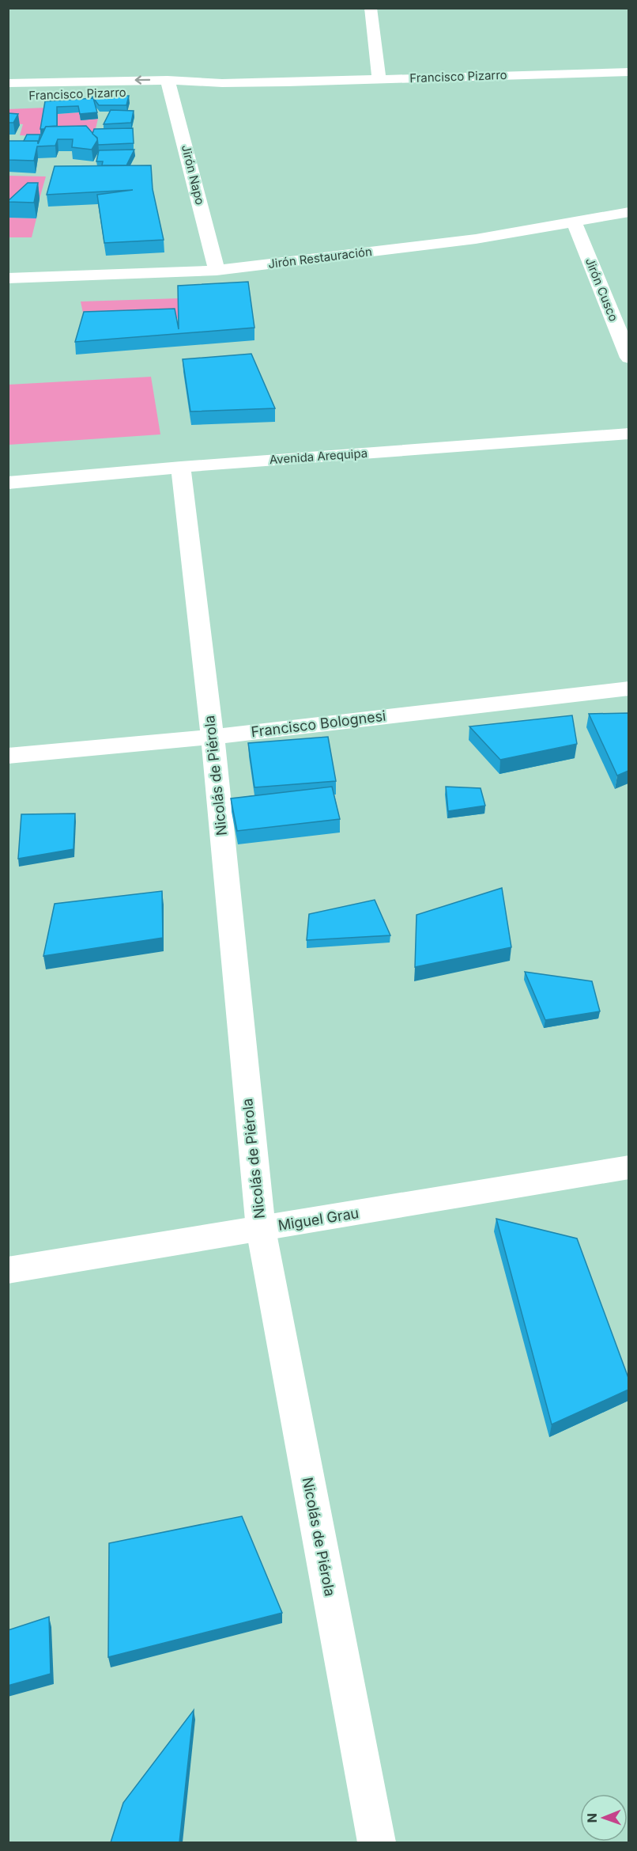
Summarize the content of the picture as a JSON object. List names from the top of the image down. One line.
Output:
{"streets":{"street":["Francisco Pizarro","Jirón Napo","Jirón Restauración","Jirón Cusco","Avenida Arequipa","Francisco Bolognesi","Nicolás de Piérola","Miguel Grau"]},"crossings":[["Francisco Pizarro","Jirón Napo"],["Jirón Napo","Jirón Restauración"],["Jirón Restauración","Jirón Cusco"],["Avenida Arequipa","Nicolás de Piérola"],["Francisco Bolognesi","Nicolás de Piérola"],["Nicolás de Piérola","Miguel Grau"]],"north":"left"}
